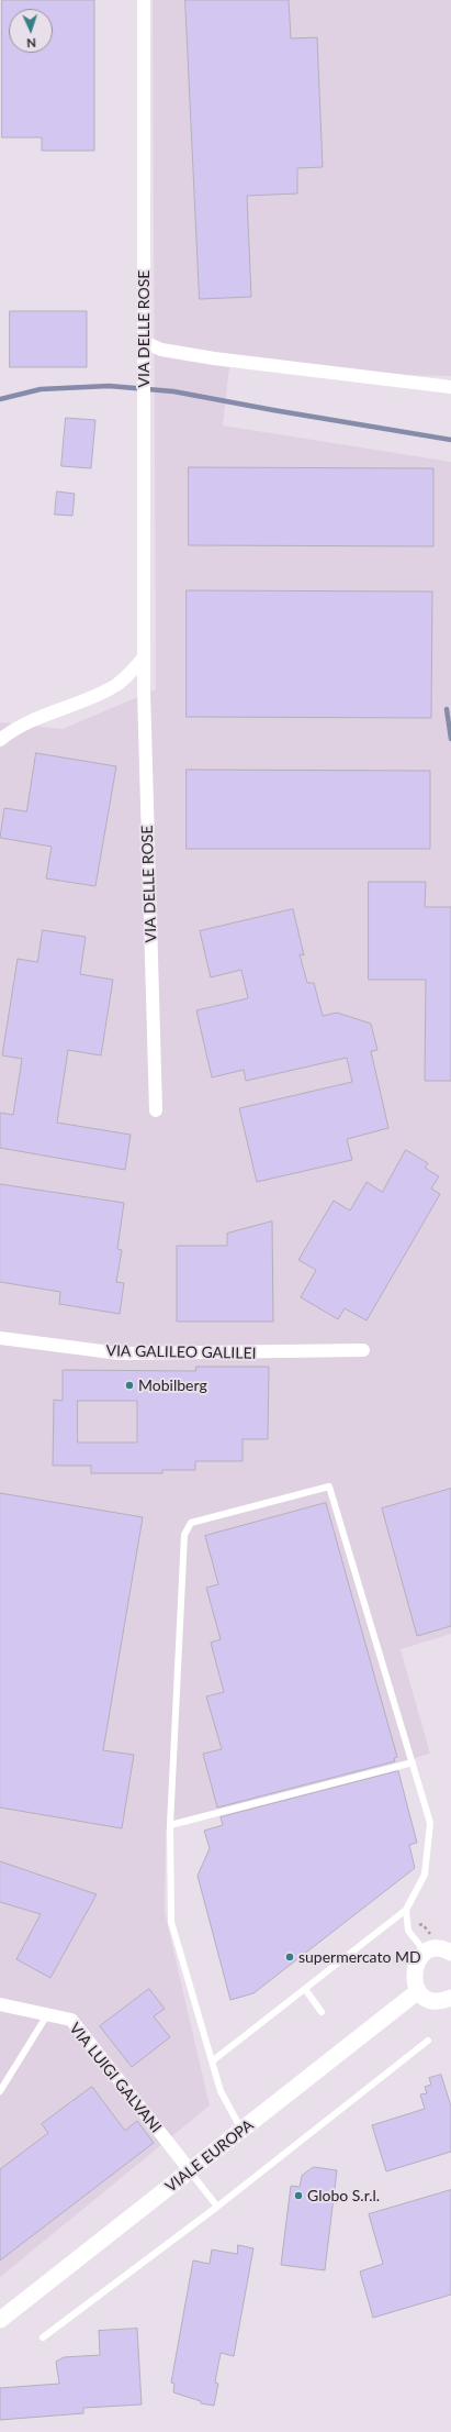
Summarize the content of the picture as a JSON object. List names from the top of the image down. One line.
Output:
{"streets":{"street":["VIA DELLE ROSE","VIA GALILEO GALILEI","VIA LUIGI GALVANI","VIALE EUROPA"]},"crossings":[["VIA LUIGI GALVANI","VIALE EUROPA"]],"places":["Mobilberg","supermercato MD","Globo S.r.l."],"north":"bottom"}
